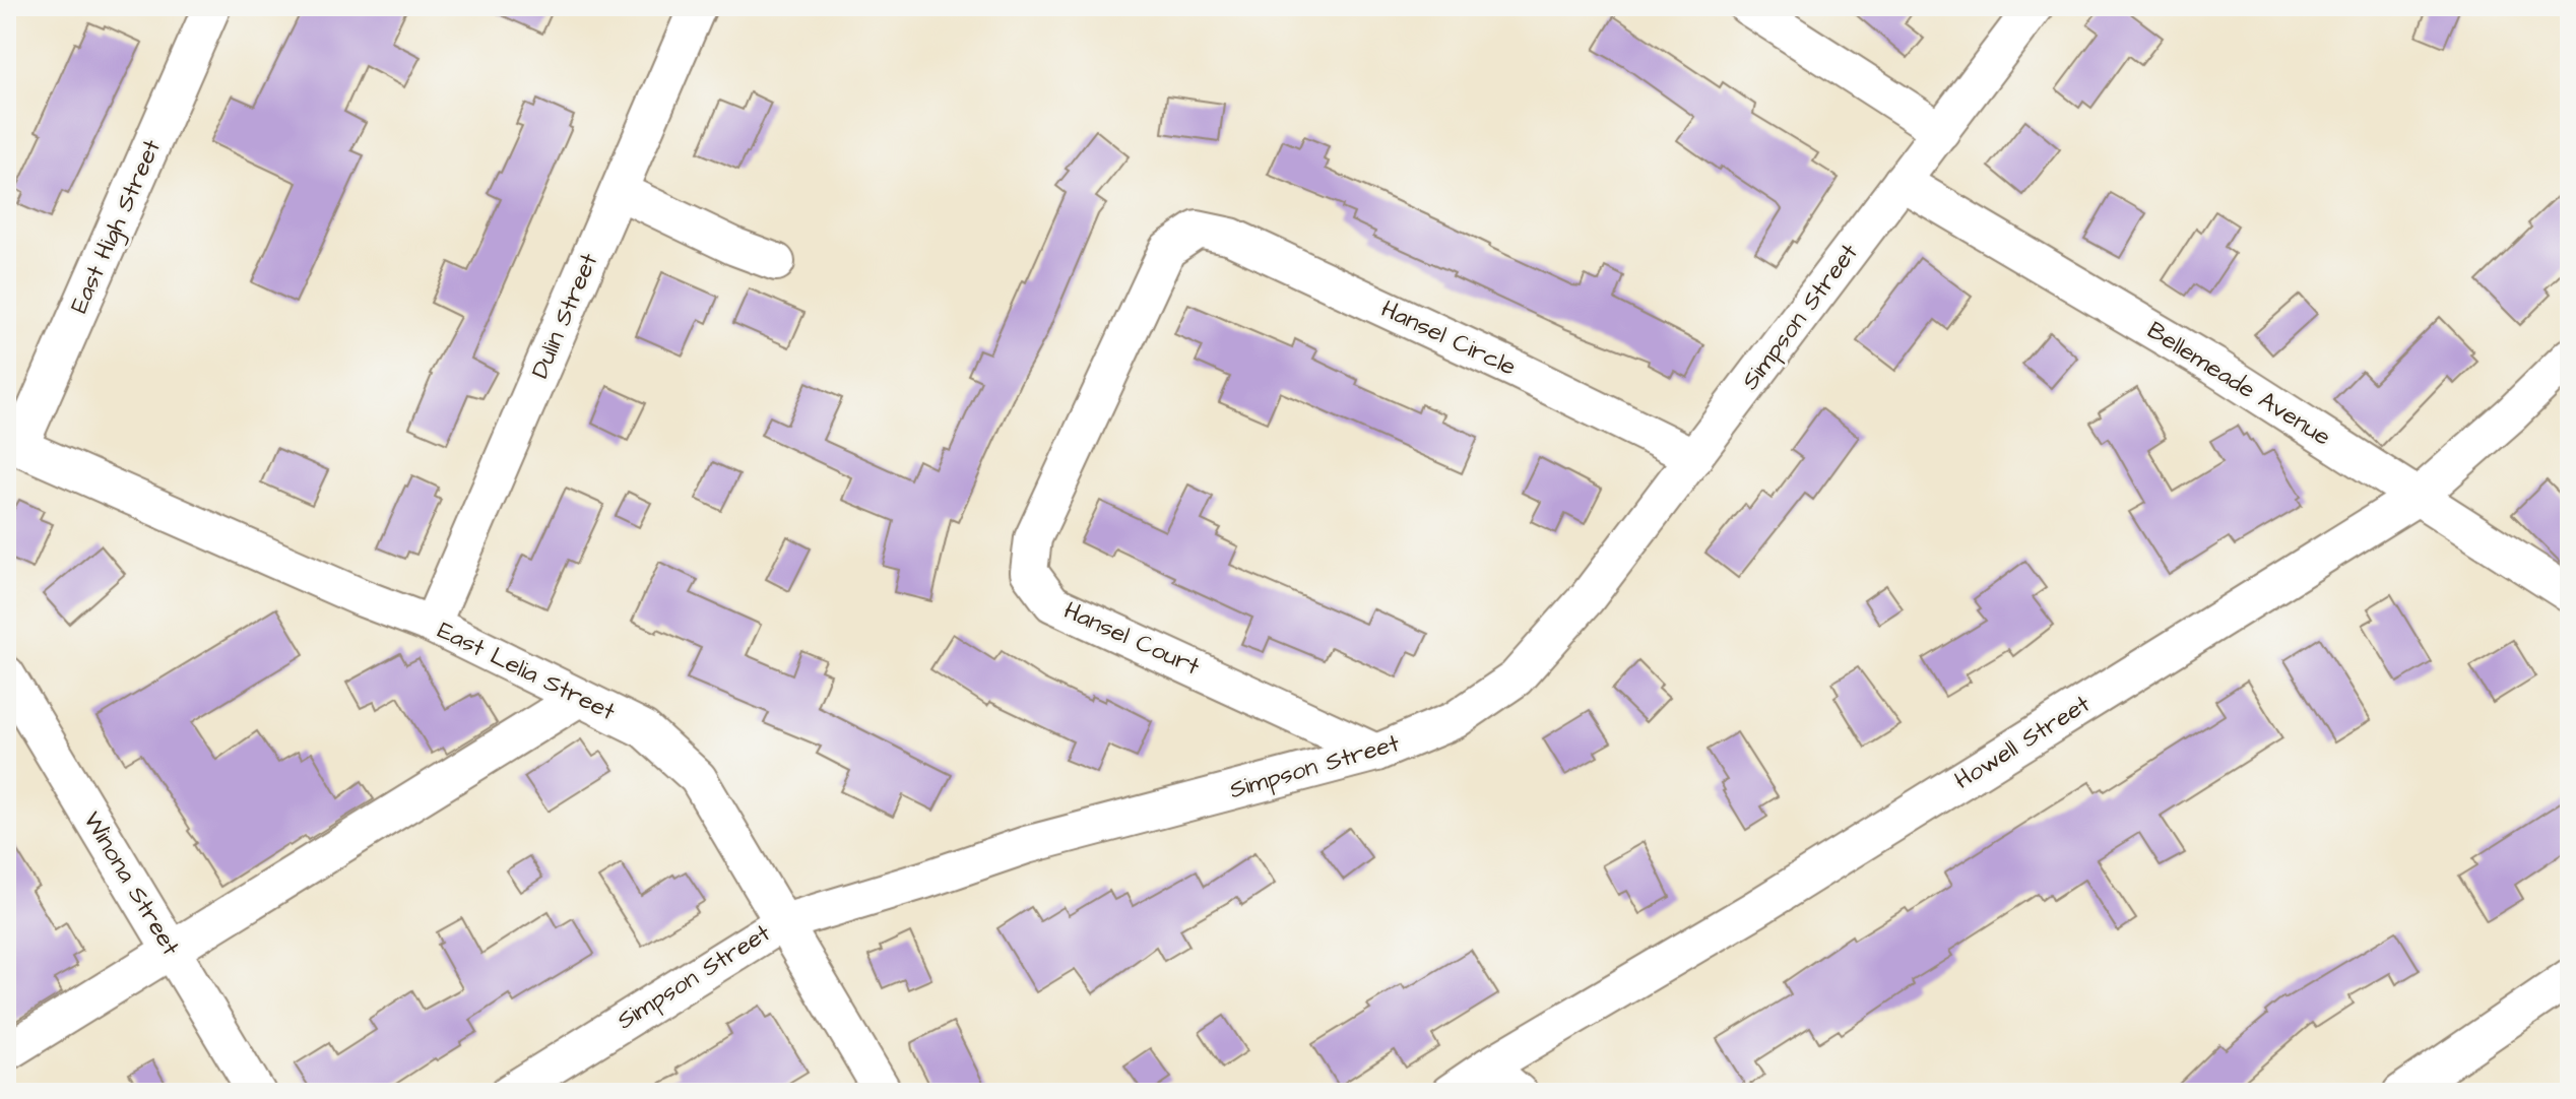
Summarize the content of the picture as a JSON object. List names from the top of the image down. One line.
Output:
{"streets":{"street":["East High Street","Dulin Street","Simpson Street","Hansel Circle","Bellemeade Avenue","Hansel Court","East Lelia Street","Howell Street","Winona Street"]},"crossings":[["East High Street","East Lelia Street"],["Dulin Street","East Lelia Street"],["Simpson Street","Hansel Circle"],["Simpson Street","Bellemeade Avenue"],["Simpson Street","Hansel Court"],["Simpson Street","East Lelia Street"],["Hansel Circle","Hansel Court"],["Bellemeade Avenue","Howell Street"]]}
